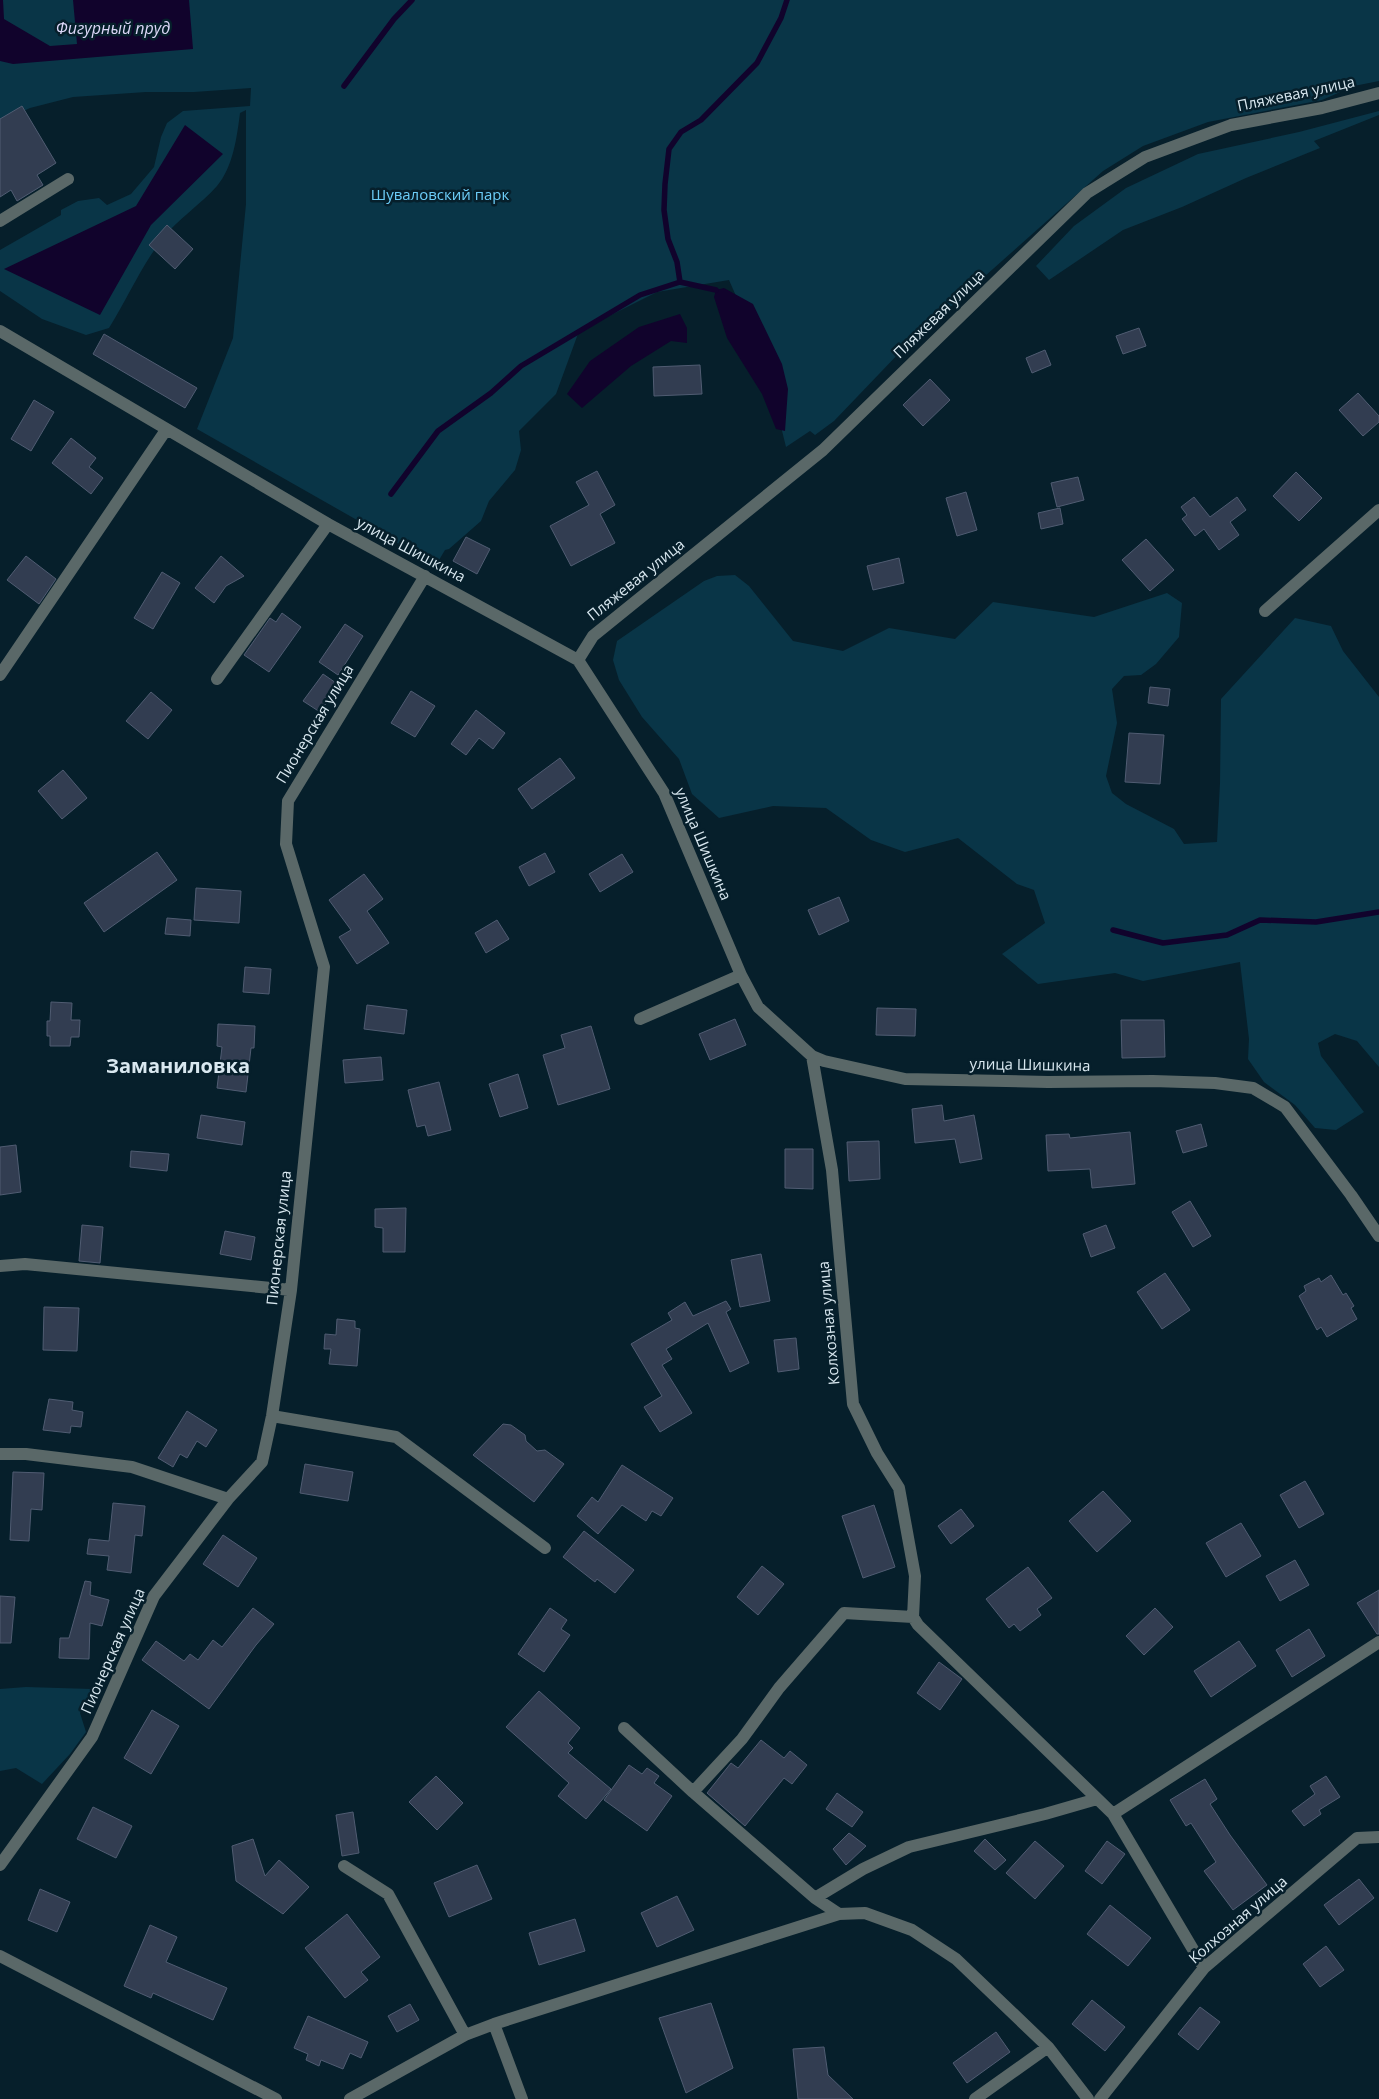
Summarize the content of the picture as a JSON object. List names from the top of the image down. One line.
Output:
{"streets":{"street":["Пляжевая улица","улица Шишкина","Пионерская улица","Колхозная улица"]},"crossings":[["Пляжевая улица","улица Шишкина"],["улица Шишкина","Пионерская улица"],["улица Шишкина","Колхозная улица"]],"districts":["Заманиловка"],"water":["Фигурный пруд"],"parks":["Шуваловский парк"]}
